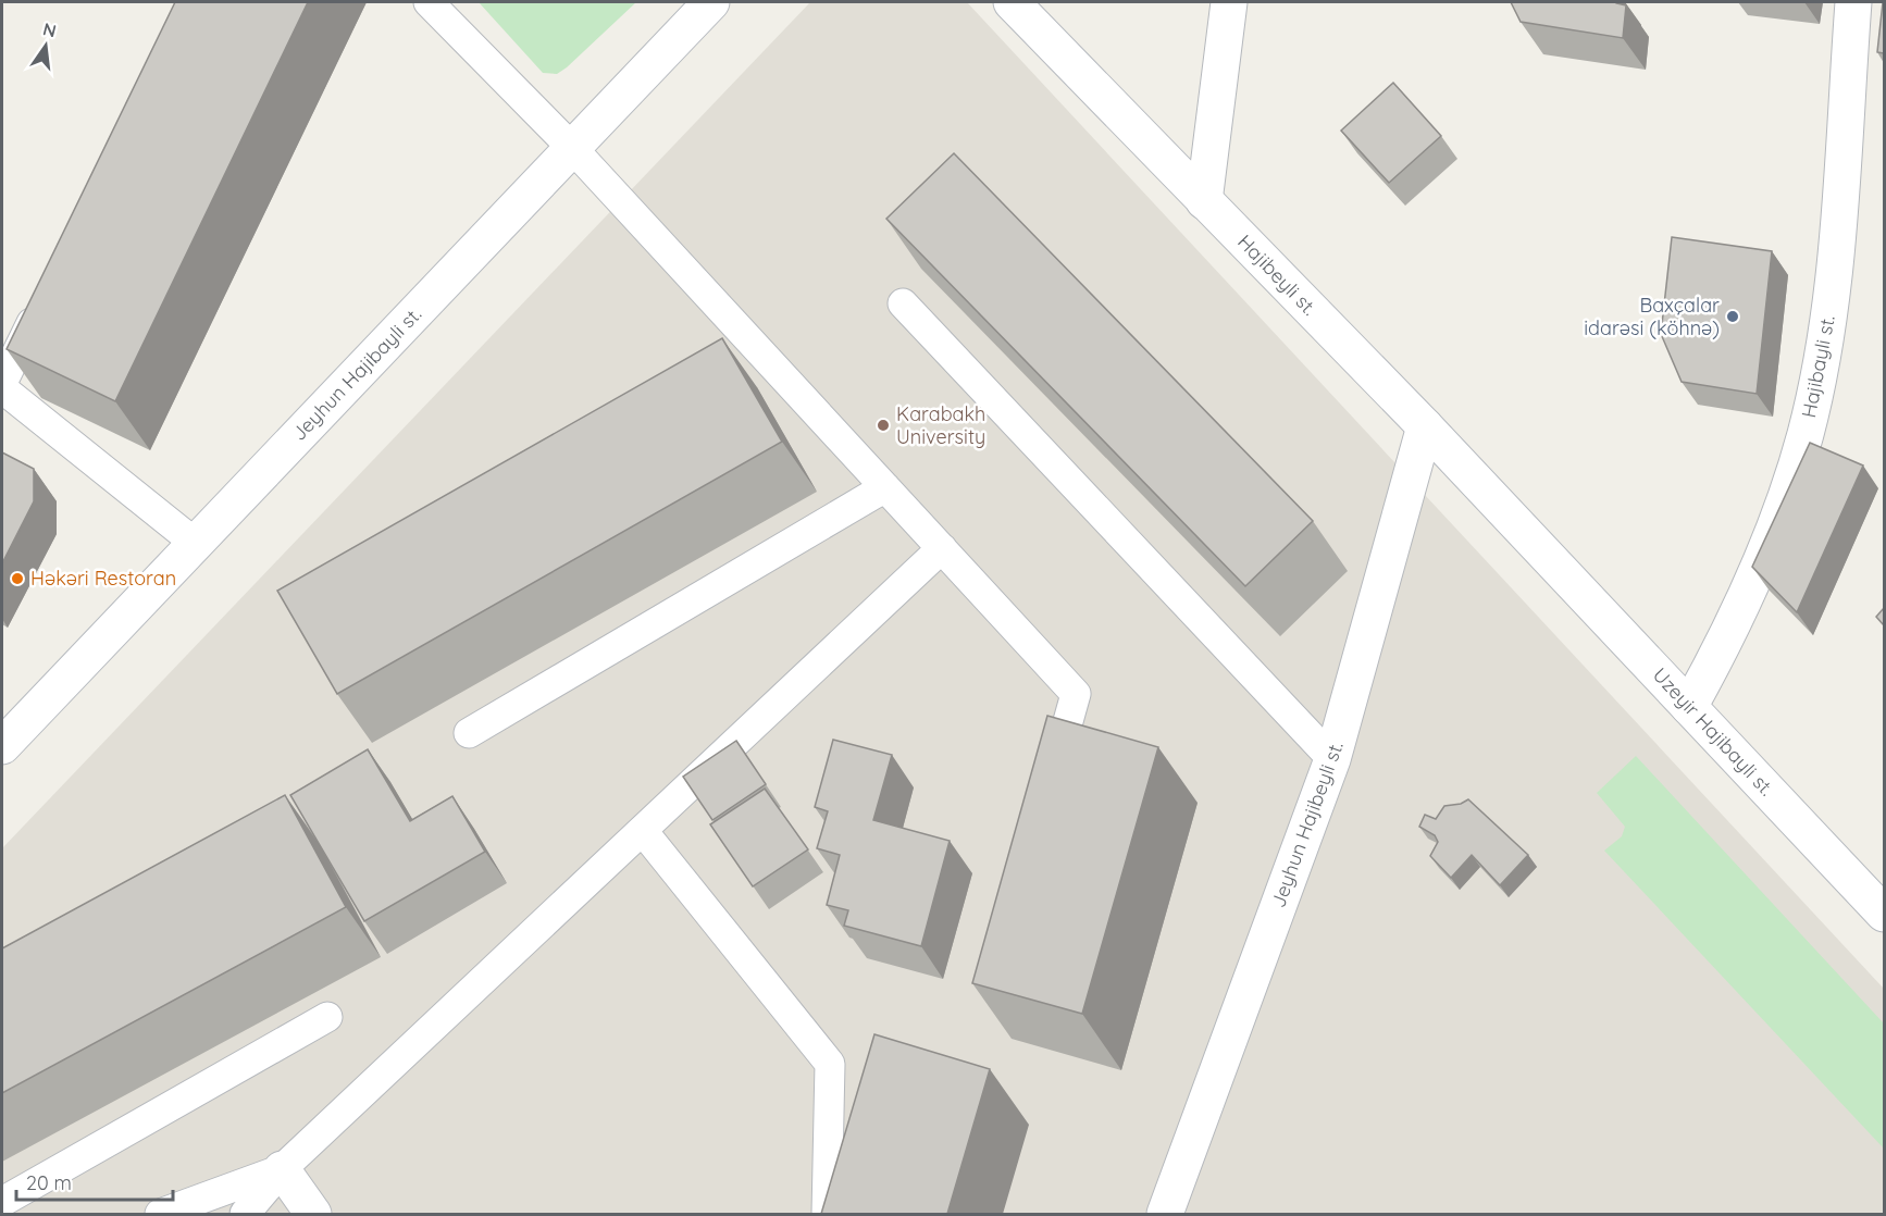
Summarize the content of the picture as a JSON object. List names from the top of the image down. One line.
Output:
{"streets":{"street":["Hajibeyli st.","Hajibayli st.","Jeyhun Hajibayli st.","Uzeyir Hajibayli st.","Jeyhun Hajibeyli st."]},"crossings":[["Hajibeyli st.","Hajibayli st."],["Hajibeyli st.","Uzeyir Hajibayli st."],["Hajibeyli st.","Jeyhun Hajibeyli st."],["Hajibayli st.","Uzeyir Hajibayli st."]],"places":["Baxçalar idarəsi (köhnə)","Karabakh University","Həkəri Restoran"],"scale_bar":"20 m","north":"top"}
